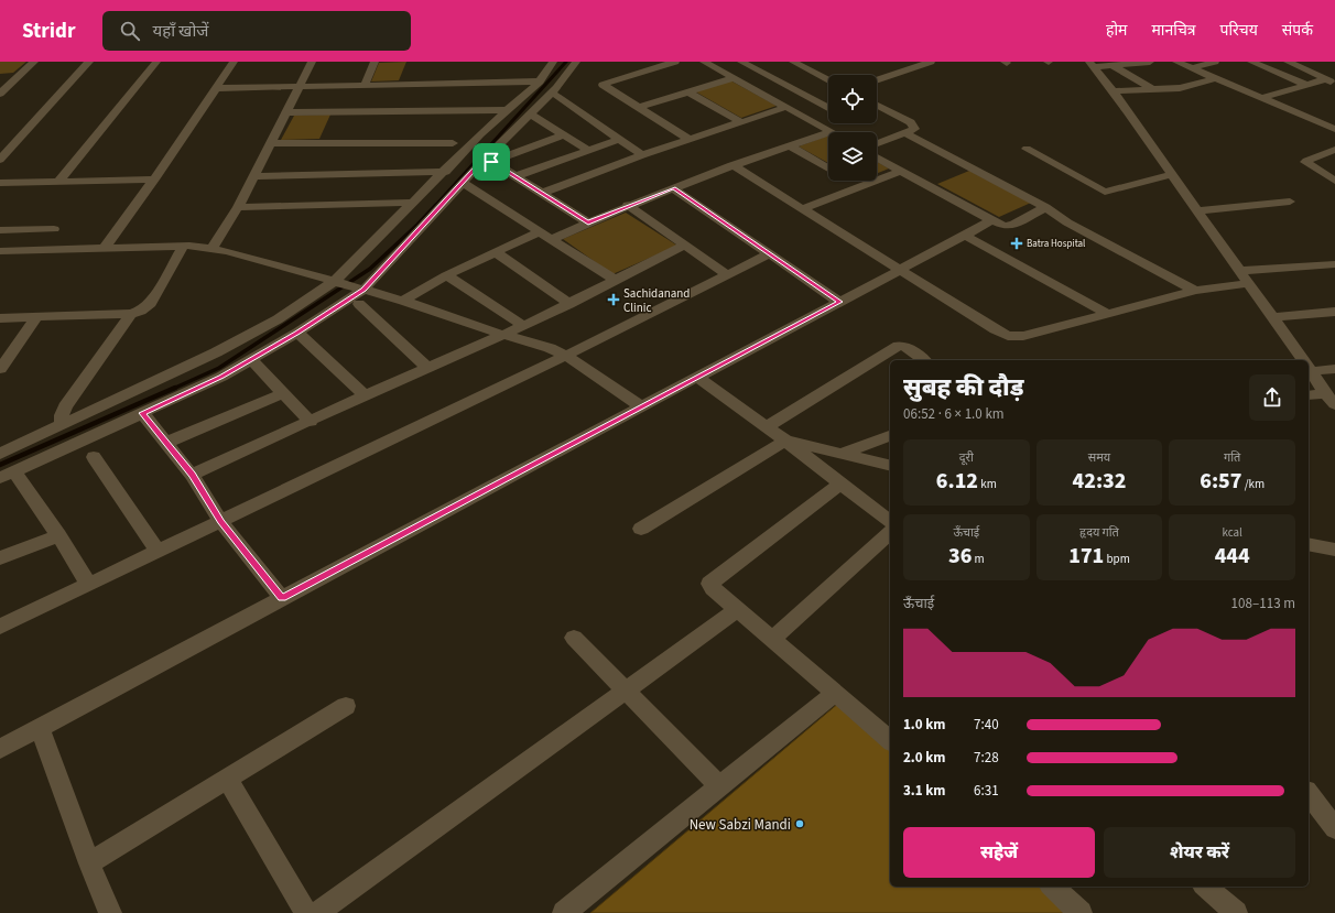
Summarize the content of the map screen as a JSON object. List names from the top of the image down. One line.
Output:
{"places":{"health":["Batra Hospital","Sachidanand Clinic"],"other":["New Sabzi Mandi"]},"page":{"header":"Stridr","search":"यहाँ खोजें","nav":["होम","मानचित्र","परिचय","संपर्क"],"heading":["सुबह की दौड़","06:52 · 6 × 1.0 km"],"stats":[["दूरी","6.12 km"],["समय","42:32"],["गति","6:57 /km"],["ऊँचाई","36 m"],["हृदय गति","171 bpm"],["kcal","444"]],"chart":["ऊँचाई","108–113 m"],"list":[{"name":"1.0 km","note":"7:40"},{"name":"2.0 km","note":"7:28"},{"name":"3.1 km","note":"6:31"}],"buttons":["सहेजें","शेयर करें"]}}
